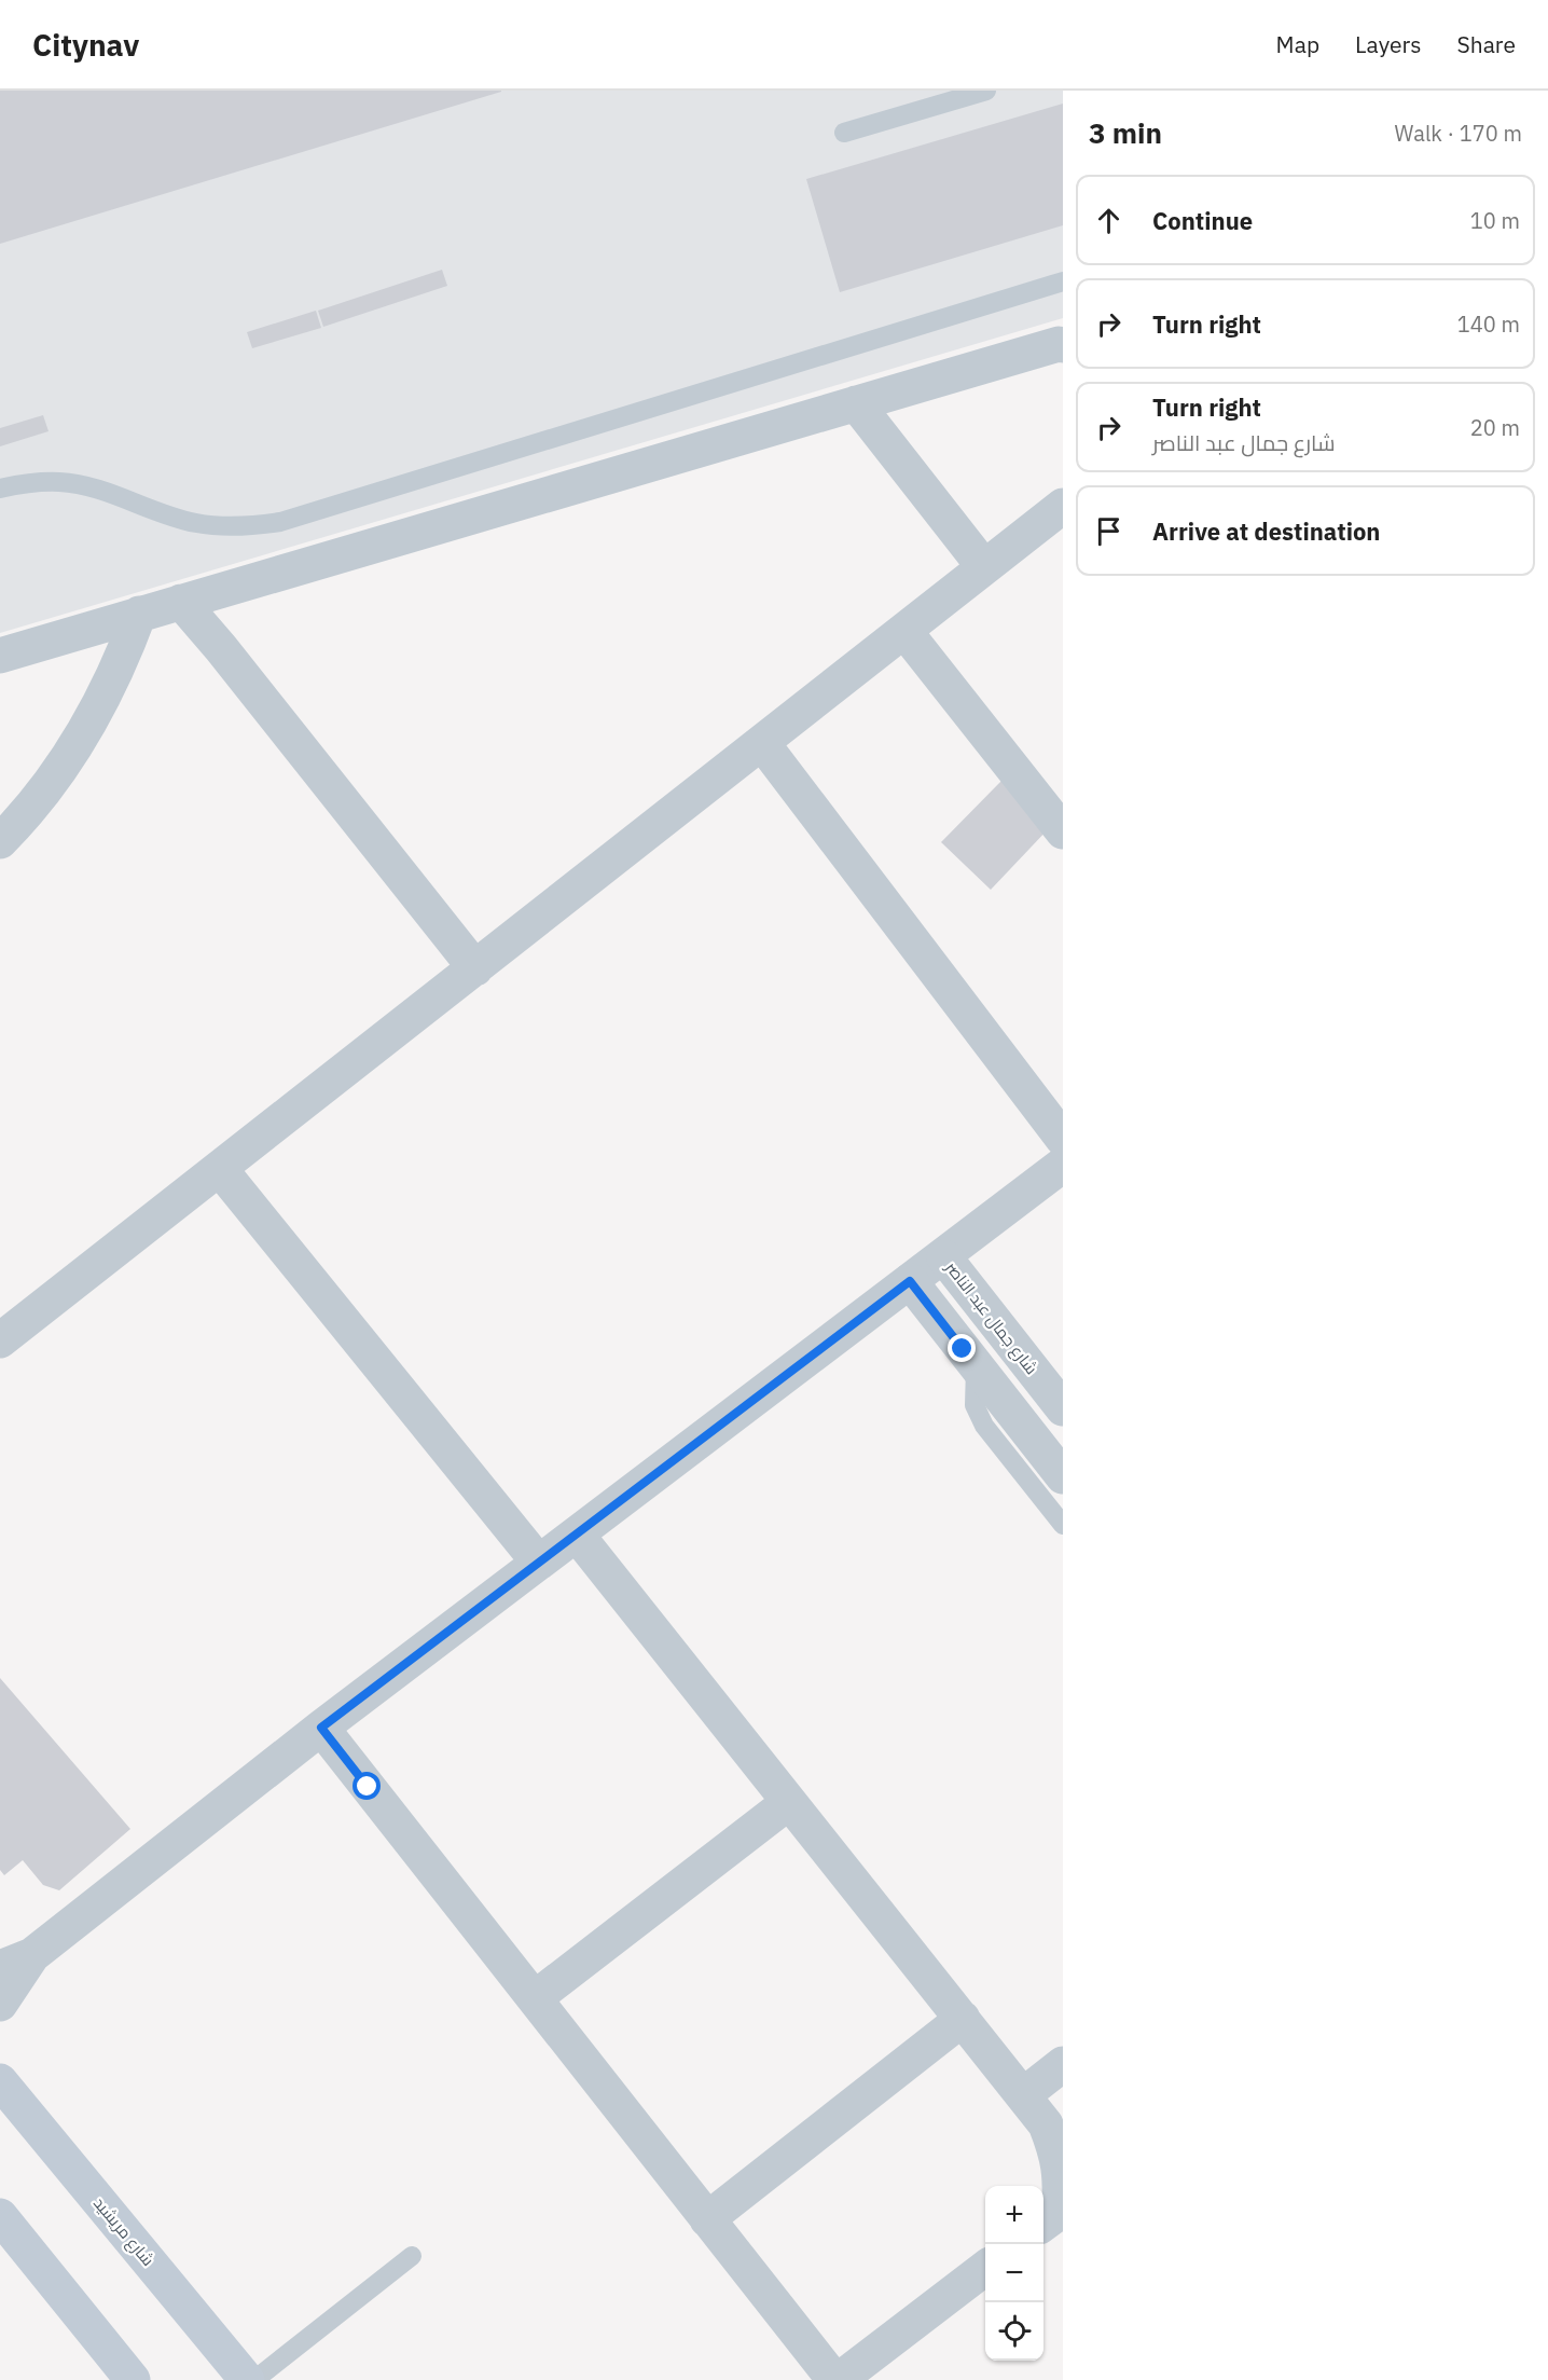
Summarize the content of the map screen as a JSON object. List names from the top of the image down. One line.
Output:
{"streets":{"main road":["شارع مريشيد"],"street":["شارع جمال عبد الناصر"]},"page":{"header":"Citynav","nav":["Map","Layers","Share"],"heading":["3 min","Walk · 170 m"],"list":[["Continue","10 m"],["Turn right","140 m"],["Turn right","شارع جمال عبد الناصر","20 m"],"Arrive at destination"],"map_buttons":["+","−"]}}
